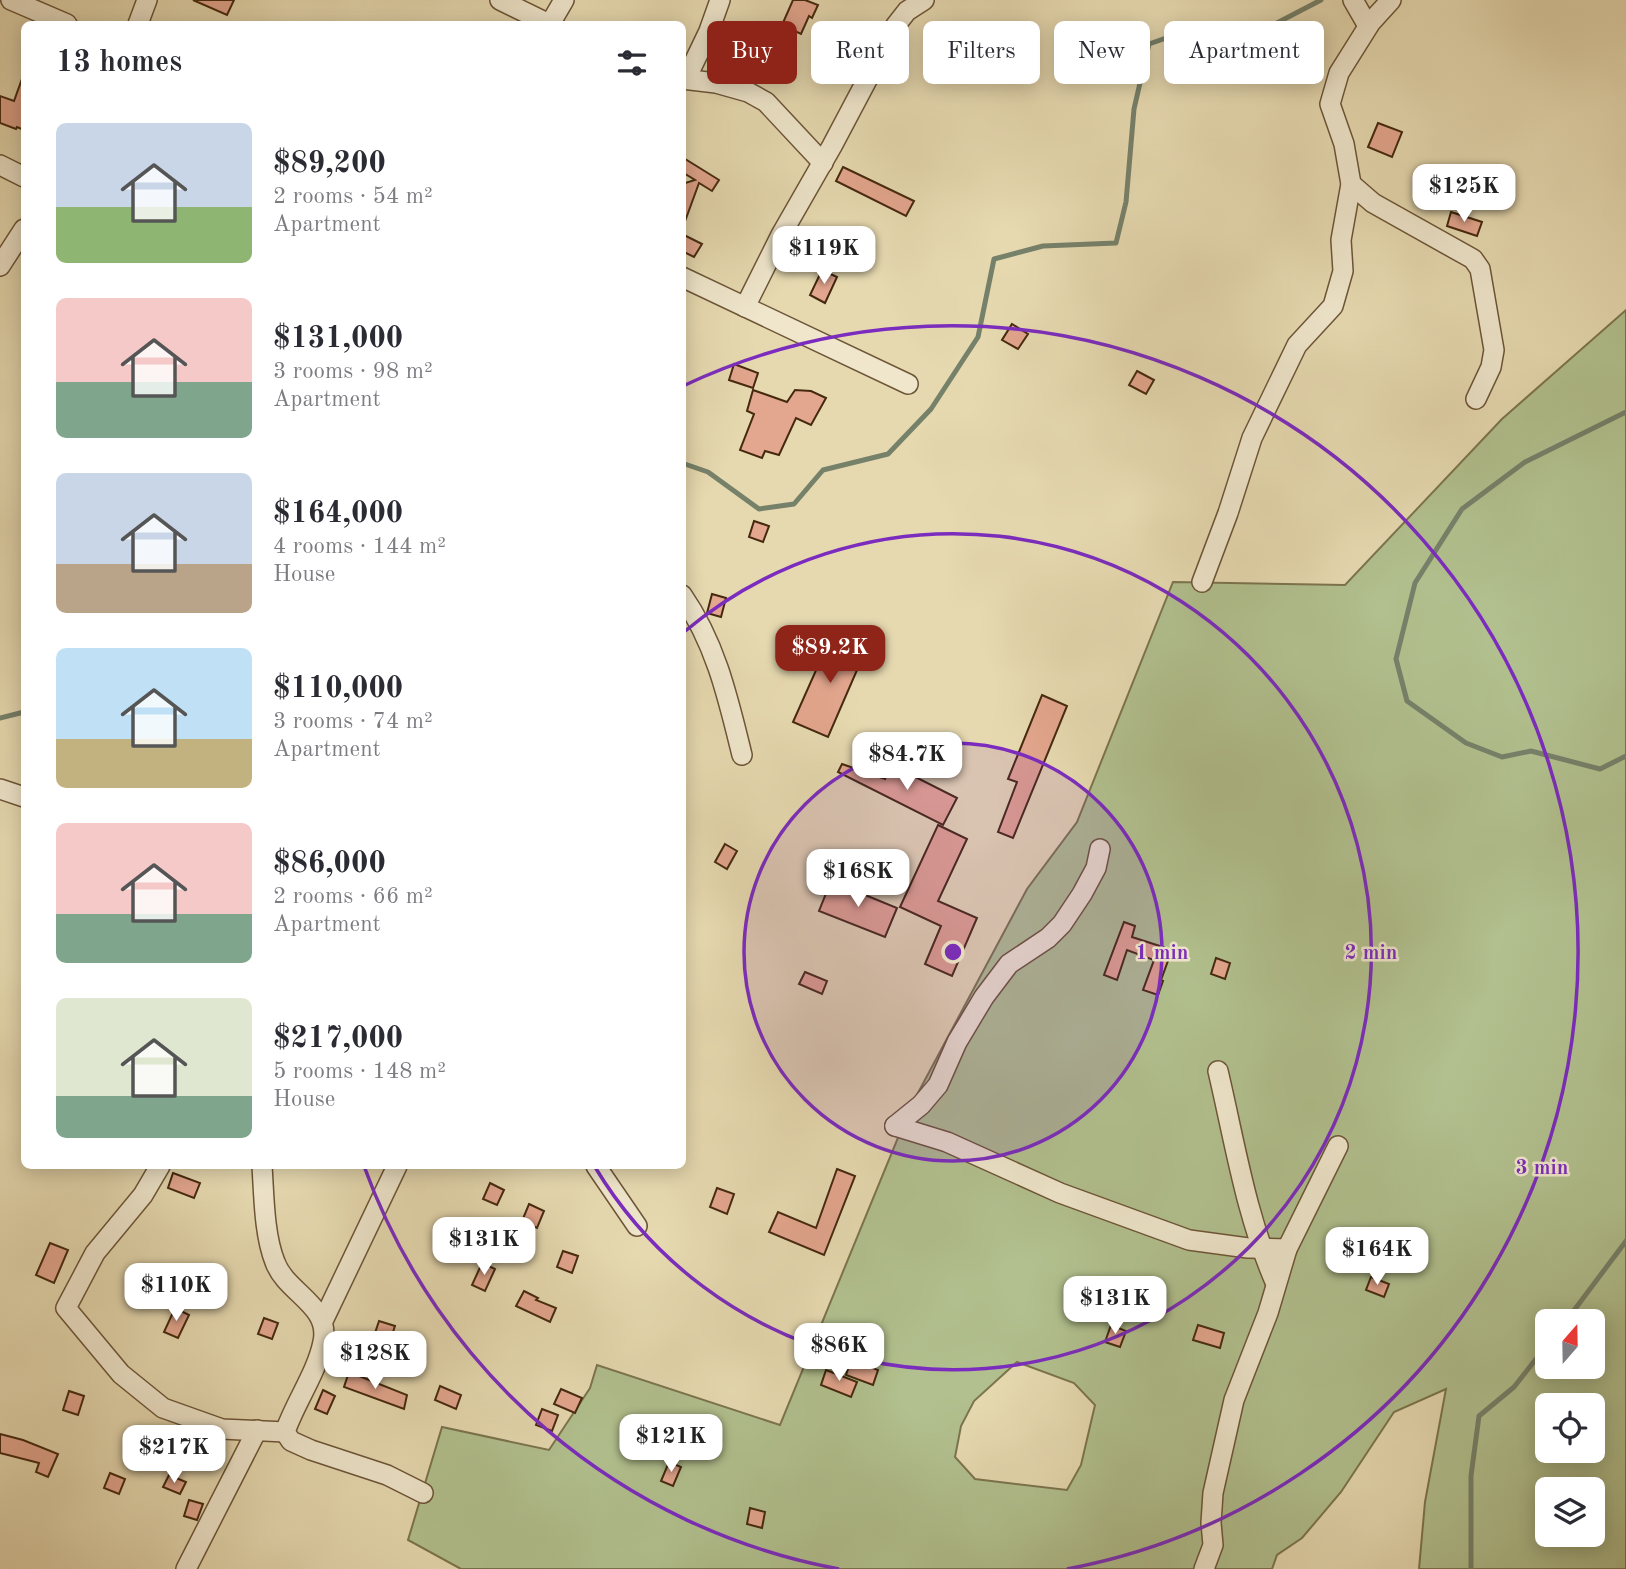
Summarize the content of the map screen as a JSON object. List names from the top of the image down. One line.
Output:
{"north":"top","page":{"chip":["Buy","Rent","Filters","New","Apartment"],"heading":"13 homes","list":[{"name":"$89,200","note":"2 rooms · 54 m² · Apartment"},{"name":"$131,000","note":"3 rooms · 98 m² · Apartment"},{"name":"$164,000","note":"4 rooms · 144 m² · House"},{"name":"$110,000","note":"3 rooms · 74 m² · Apartment"},{"name":"$86,000","note":"2 rooms · 66 m² · Apartment"},{"name":"$217,000","note":"5 rooms · 148 m² · House"}],"price":["$125K","$119K","$89.2K","$84.7K","$168K","$131K","$164K","$110K","$131K","$86K","$128K","$121K","$217K"]},"rings":["1 min","2 min","3 min"]}
